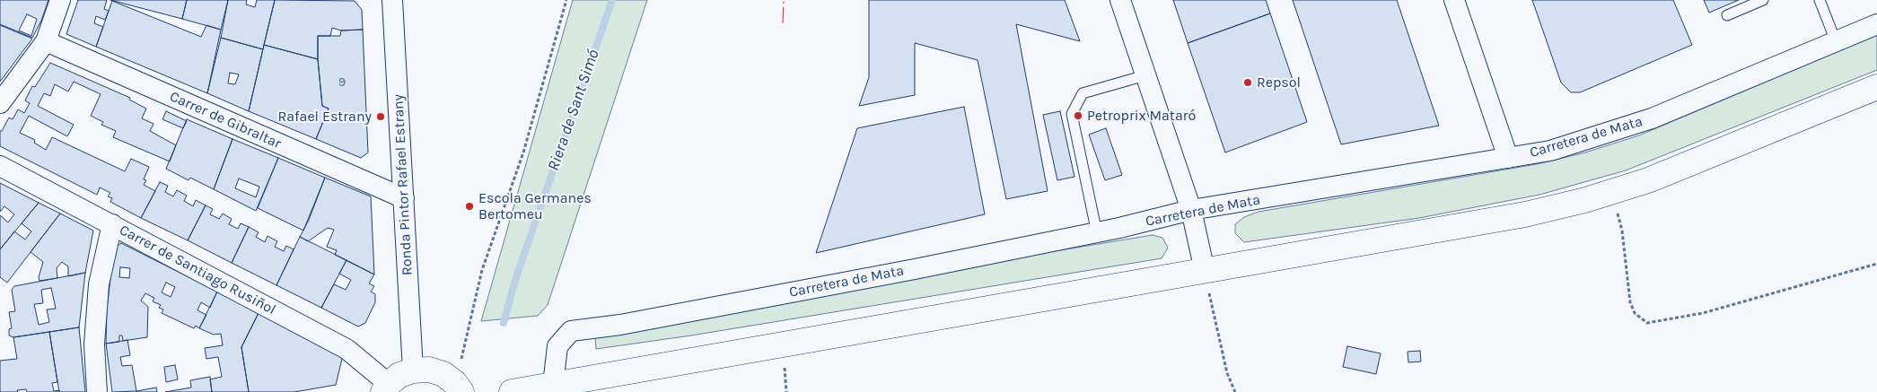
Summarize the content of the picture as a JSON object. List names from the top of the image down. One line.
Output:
{"streets":{"street":["Carrer de Gibraltar","Carretera de Mata","Ronda Pintor Rafael Estrany","Carrer de Santiago Rusiñol"]},"crossings":[["Carrer de Gibraltar","Ronda Pintor Rafael Estrany"]],"water":["Riera de Sant Simó"],"places":["Repsol","Petroprix Mataró","Rafael Estrany","Escola Germanes Bertomeu"],"house_numbers":["9"]}
